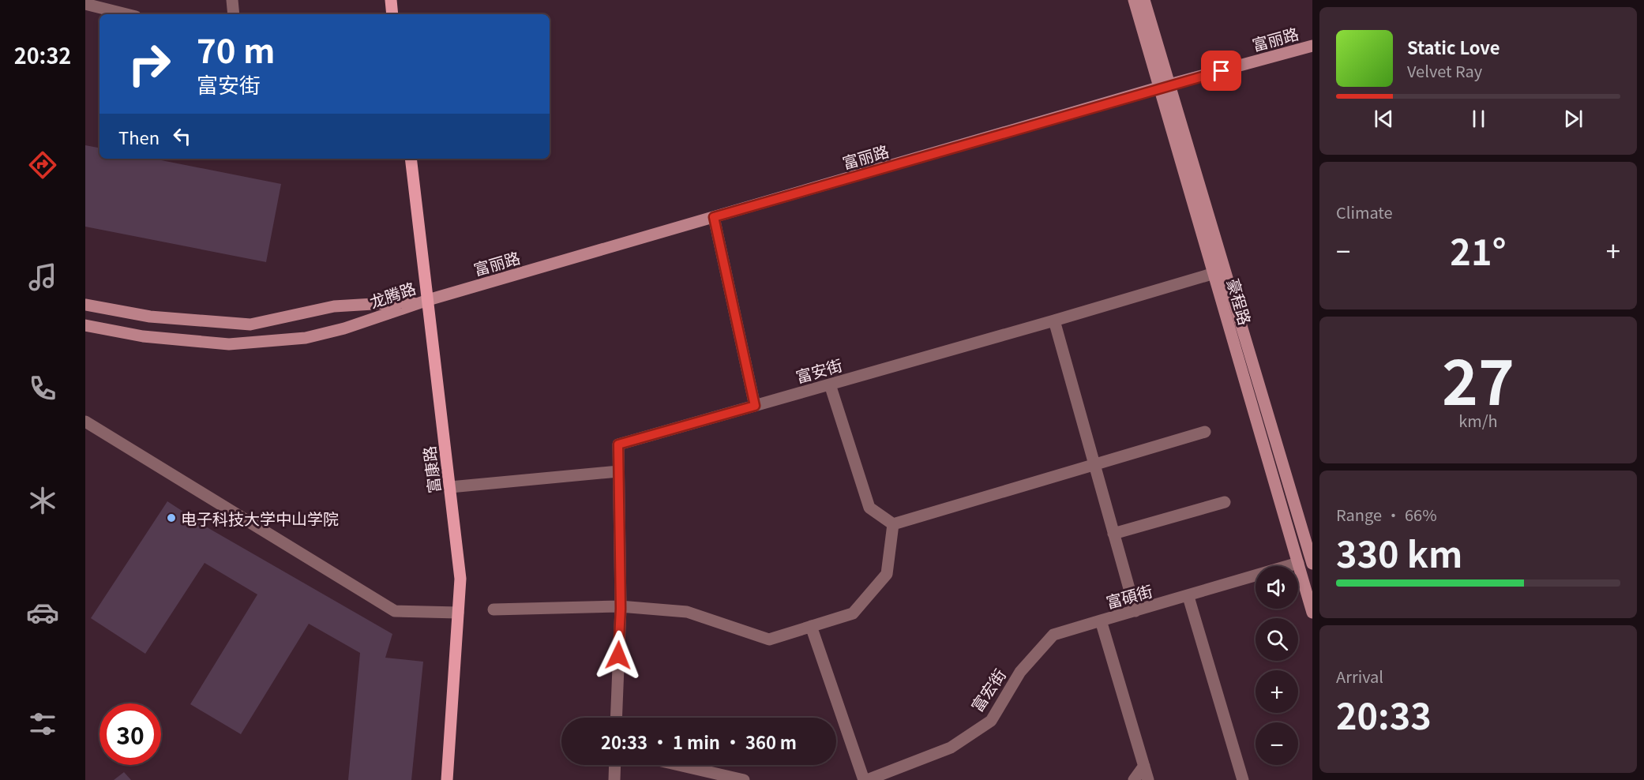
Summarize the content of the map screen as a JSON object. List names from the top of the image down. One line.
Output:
{"streets":{"main road":["富康路"],"street":["富丽路","龙腾路","豪程路","富安街","富碩街","富宏街"]},"crossings":[["富丽路","龙腾路"],["富丽路","豪程路"],["富丽路","富康路"],["龙腾路","富康路"],["豪程路","富安街"],["豪程路","富碩街"],["富碩街","富宏街"]],"places":["电子科技大学中山学院"],"page":{"tabs":"20:32","turn":["70 m","富安街"],"song":["Static Love","Velvet Ray"],"then":"Then","tile":["Climate",["27","km/h"],["Range · 66%","330 km"],["Arrival","20:33"]],"heat":["−","21°","+"],"map_buttons":["+","−"],"limit":"30","trip":"20:33 · 1 min · 360 m"}}
